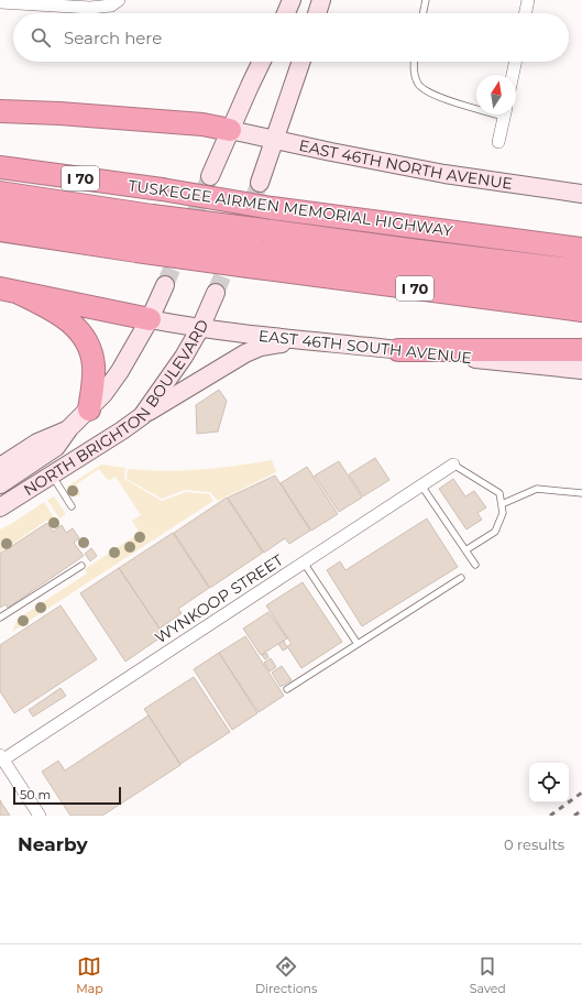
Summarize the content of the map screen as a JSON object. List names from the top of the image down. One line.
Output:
{"streets":{"highway":["I 70","TUSKEGEE AIRMEN MEMORIAL HIGHWAY"],"main road":["EAST 46TH NORTH AVENUE","EAST 46TH SOUTH AVENUE","NORTH BRIGHTON BOULEVARD"],"street":["WYNKOOP STREET"]},"crossings":[["EAST 46TH SOUTH AVENUE","NORTH BRIGHTON BOULEVARD"]],"scale_bar":"50 m","north":"top","page":{"search":"Search here","scale":"50 m","heading":["Nearby","0 results"],"nav":["Map","Directions","Saved"]}}
